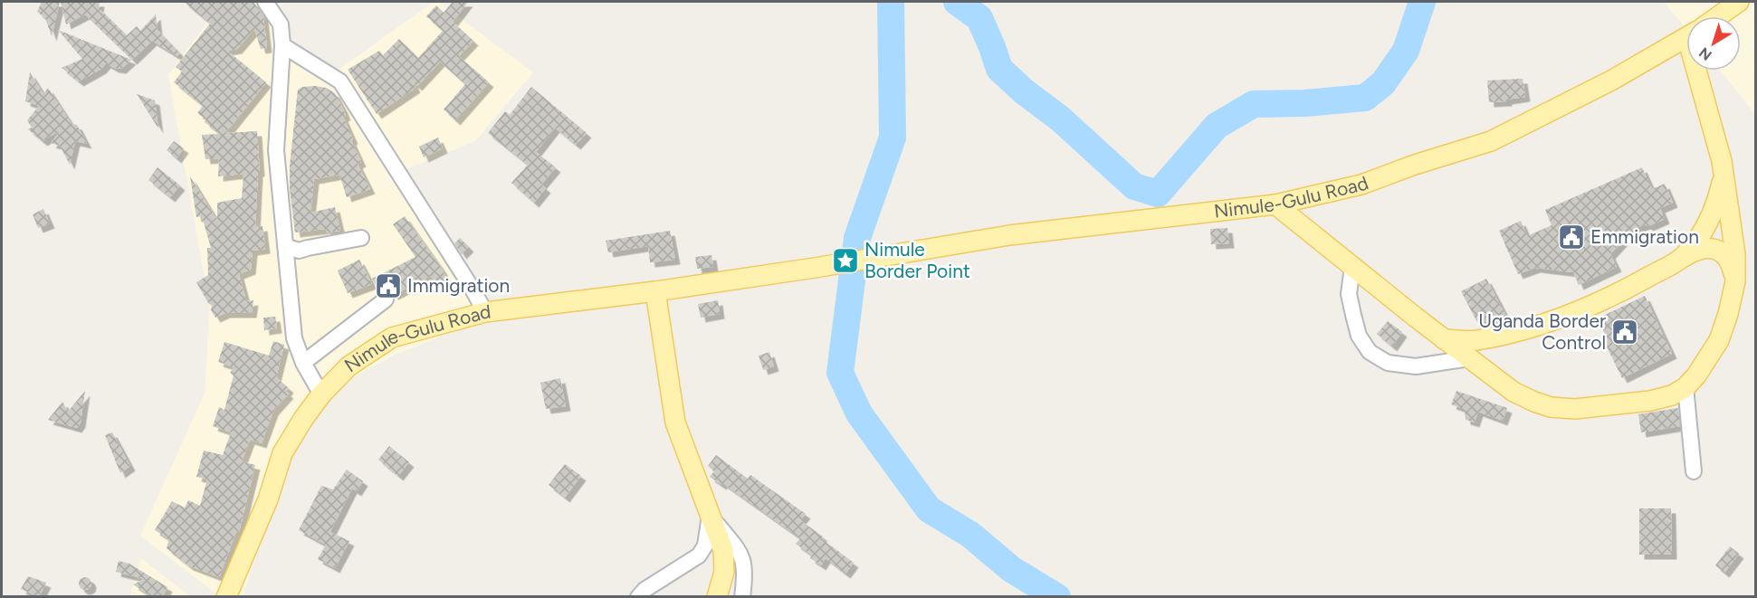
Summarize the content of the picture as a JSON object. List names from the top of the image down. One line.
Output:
{"streets":{"main road":["Nimule-Gulu Road"]},"places":{"public building":["Emmigration","Immigration","Uganda Border Control"],"place":["Nimule Border Point"]},"north":"bottom left"}
